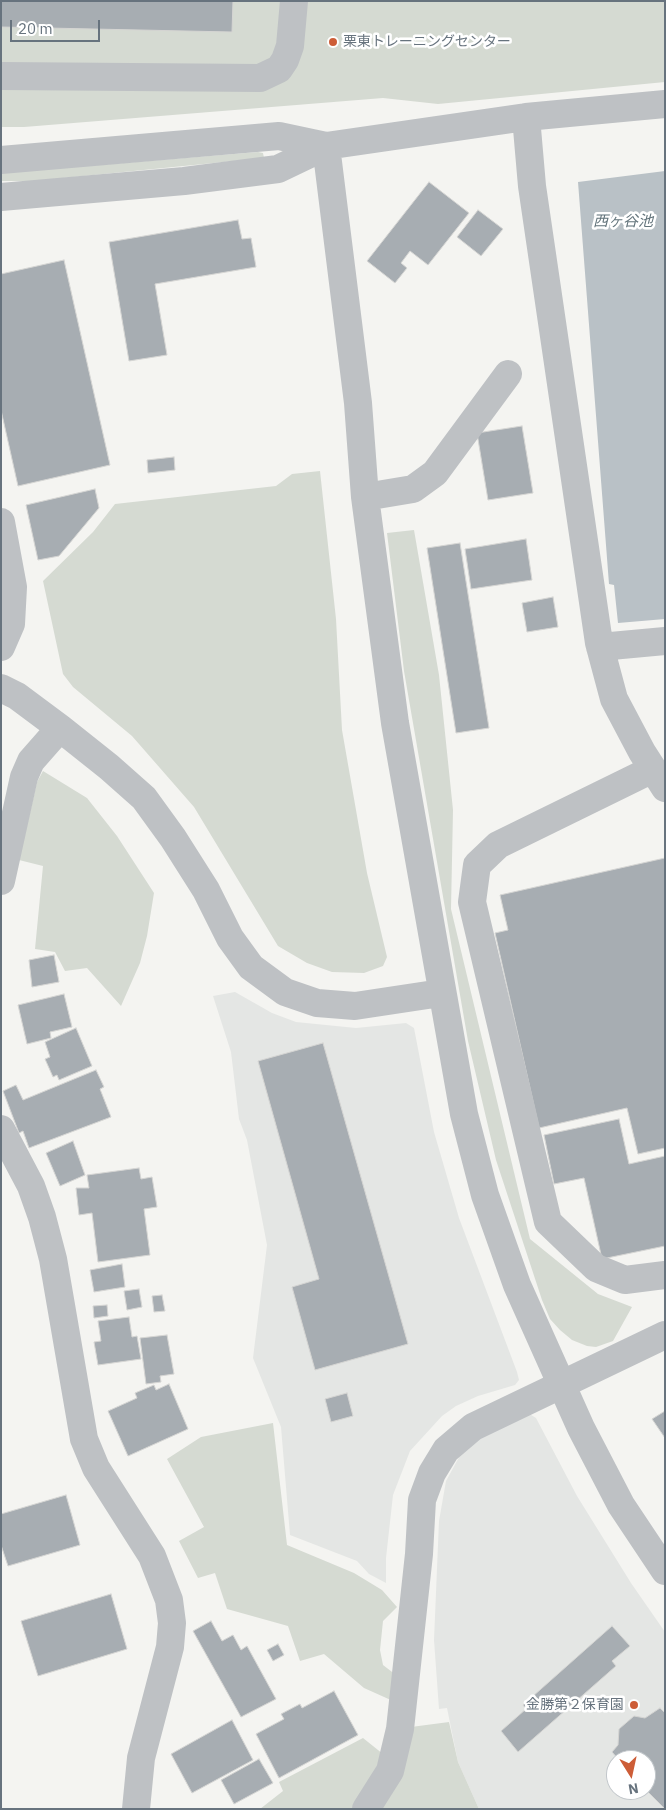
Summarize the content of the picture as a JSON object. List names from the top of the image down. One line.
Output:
{"water":["西ヶ谷池"],"places":["栗東トレーニングセンター","金勝第２保育園"],"scale_bar":"20 m","north":"bottom"}
